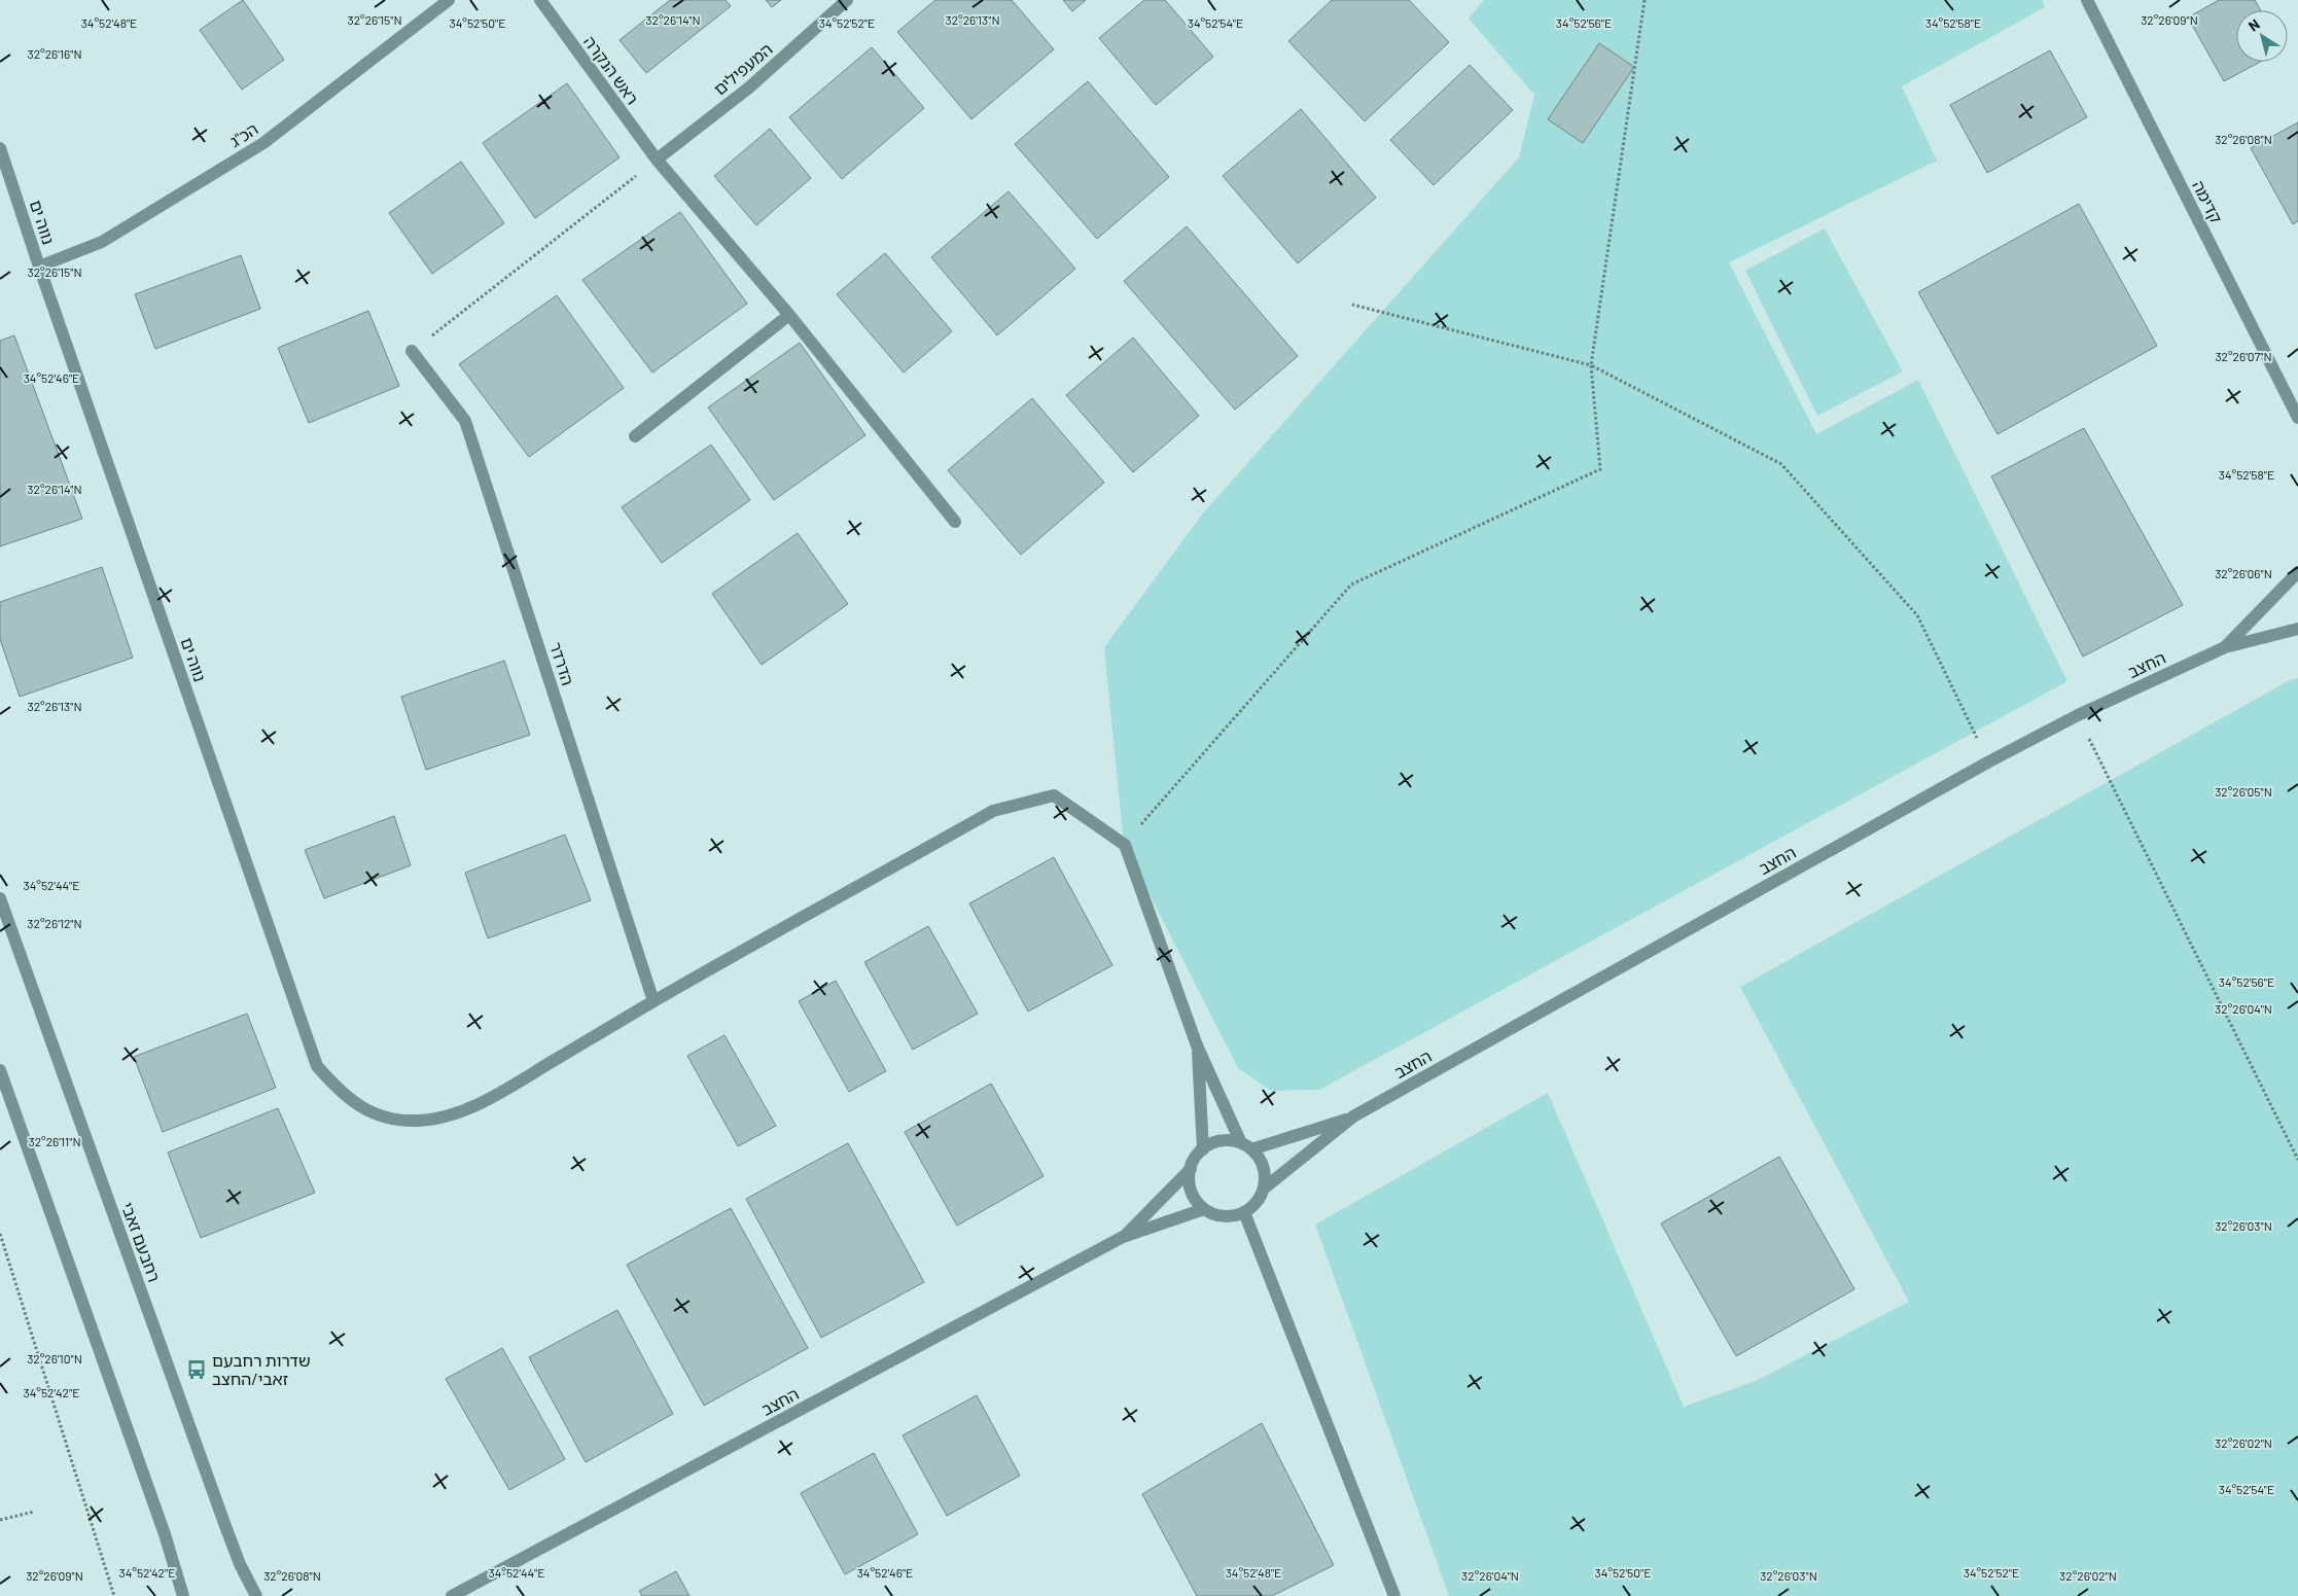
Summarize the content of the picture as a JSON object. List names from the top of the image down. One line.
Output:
{"streets":{"street":["המעפילים","ראש הנקרה","הכ\"ג","קדימה","נווה ים","הדרדר","החצב","רחבעם זאבי"]},"crossings":[["המעפילים","ראש הנקרה"],["הכ\"ג","נווה ים"],["נווה ים","הדרדר"]],"places":{"bus stop":["שדרות רחבעם זאבי/החצב"]},"north":"top left","coordinates":["32°26'15\"N","32°26'14\"N","32°26'13\"N","32°26'09\"N","34°52'48\"E","34°52'50\"E","34°52'52\"E","34°52'54\"E","34°52'56\"E","34°52'58\"E","32°26'16\"N","32°26'08\"N","32°26'07\"N","34°52'46\"E","32°26'06\"N","32°26'05\"N","34°52'44\"E","32°26'12\"N","32°26'04\"N","32°26'11\"N","32°26'03\"N","32°26'10\"N","34°52'42\"E","32°26'02\"N"]}
